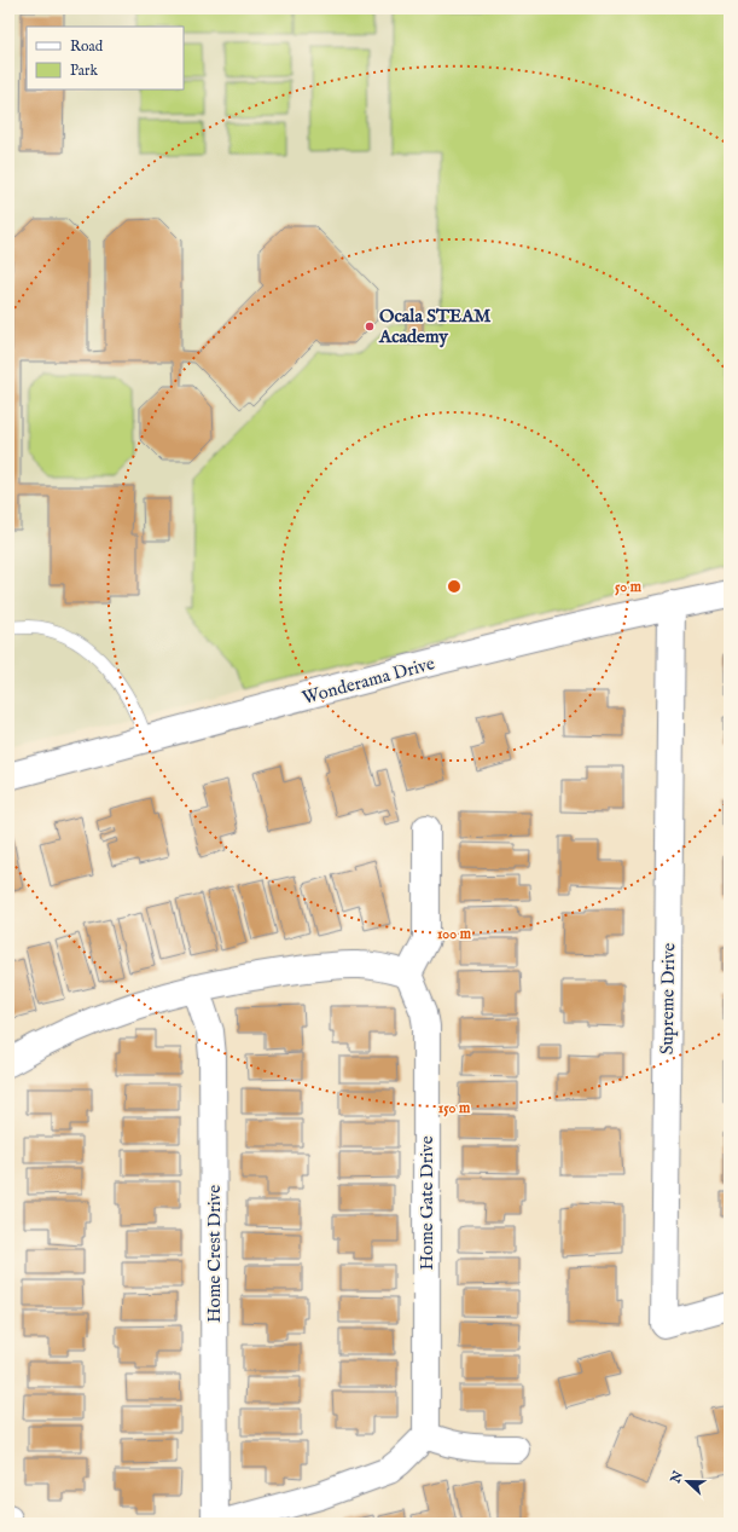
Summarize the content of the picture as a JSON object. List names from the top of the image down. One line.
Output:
{"streets":{"street":["Wonderama Drive","Supreme Drive","Home Gate Drive","Home Crest Drive"]},"crossings":[["Wonderama Drive","Supreme Drive"]],"places":["Ocala STEAM Academy"],"legend":["Road","Park"],"north":"left","rings":["50 m","100 m","150 m"]}
